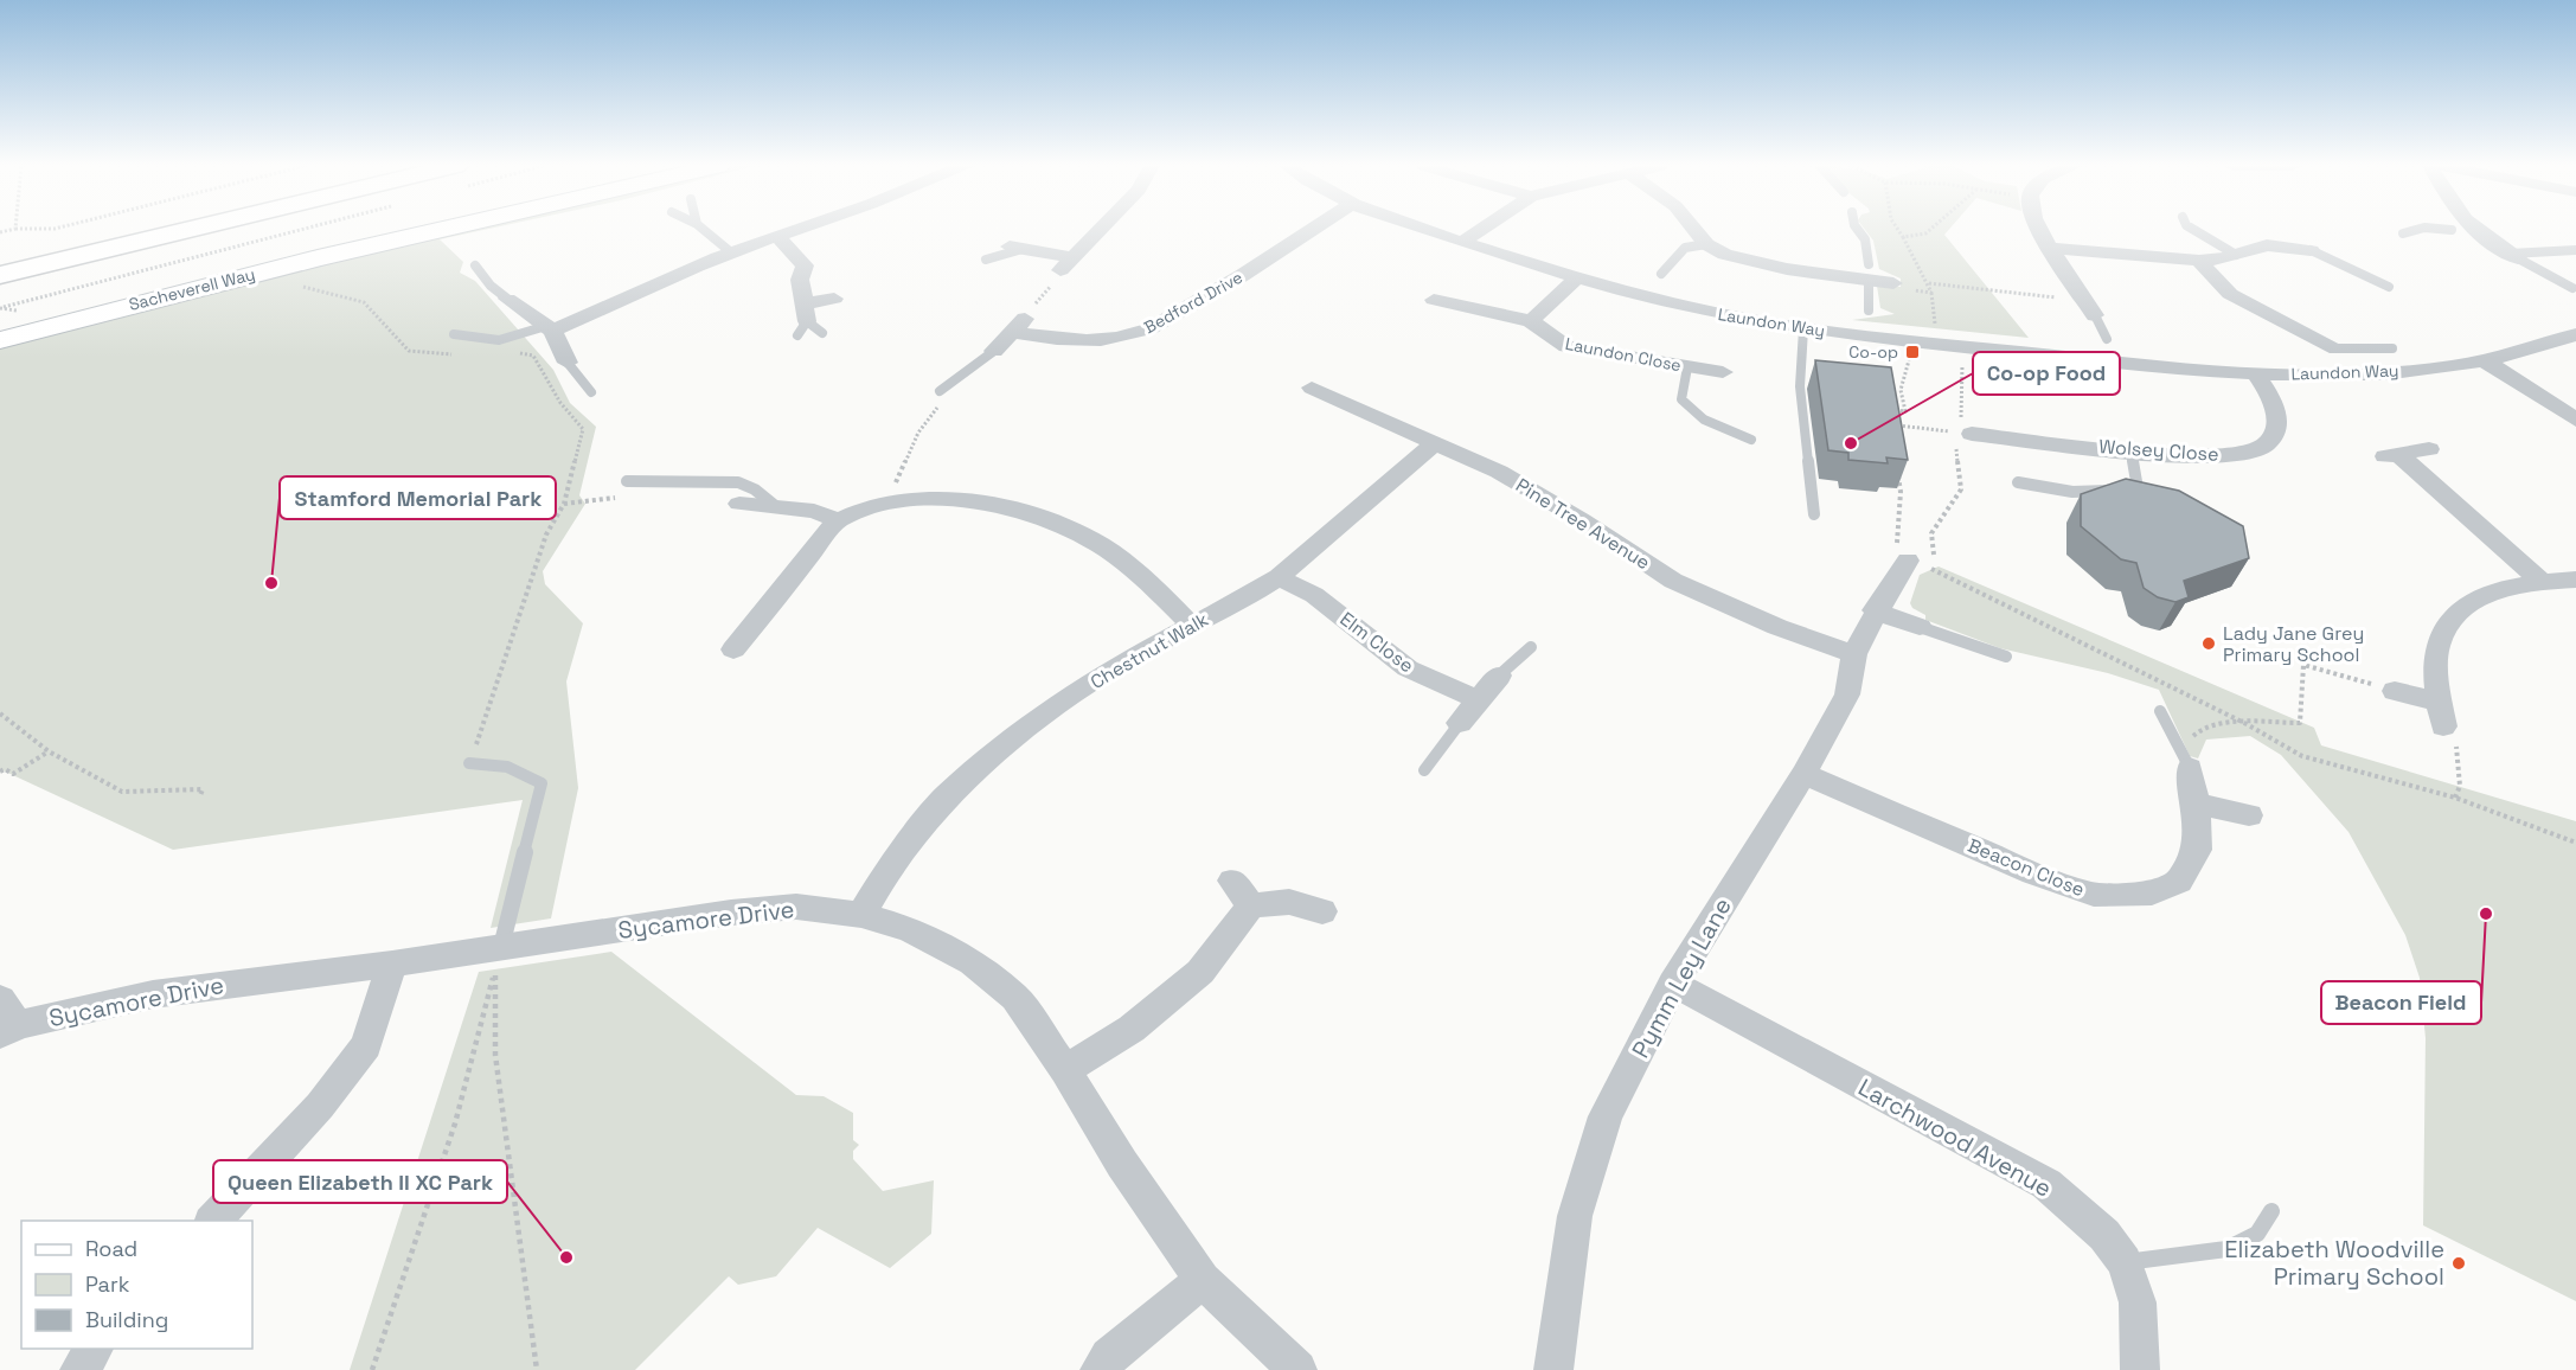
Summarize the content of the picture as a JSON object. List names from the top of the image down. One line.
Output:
{"streets":{"street":["Sacheverell Way","Bedford Drive","Laundon Way","Laundon Close","Wolsey Close","Pine Tree Avenue","Elm Close","Chestnut Walk","Beacon Close","Sycamore Drive","Pymm Ley Lane","Larchwood Avenue"]},"crossings":[["Laundon Way","Wolsey Close"],["Pine Tree Avenue","Chestnut Walk"],["Pine Tree Avenue","Pymm Ley Lane"],["Elm Close","Chestnut Walk"],["Chestnut Walk","Sycamore Drive"],["Beacon Close","Pymm Ley Lane"],["Pymm Ley Lane","Larchwood Avenue"]],"places":{"transit":["Co-op"],"other":["Co-op Food","Stamford Memorial Park","Lady Jane Grey Primary School","Beacon Field","Queen Elizabeth II XC Park","Elizabeth Woodville Primary School"]},"legend":["Road","Park","Building"]}
